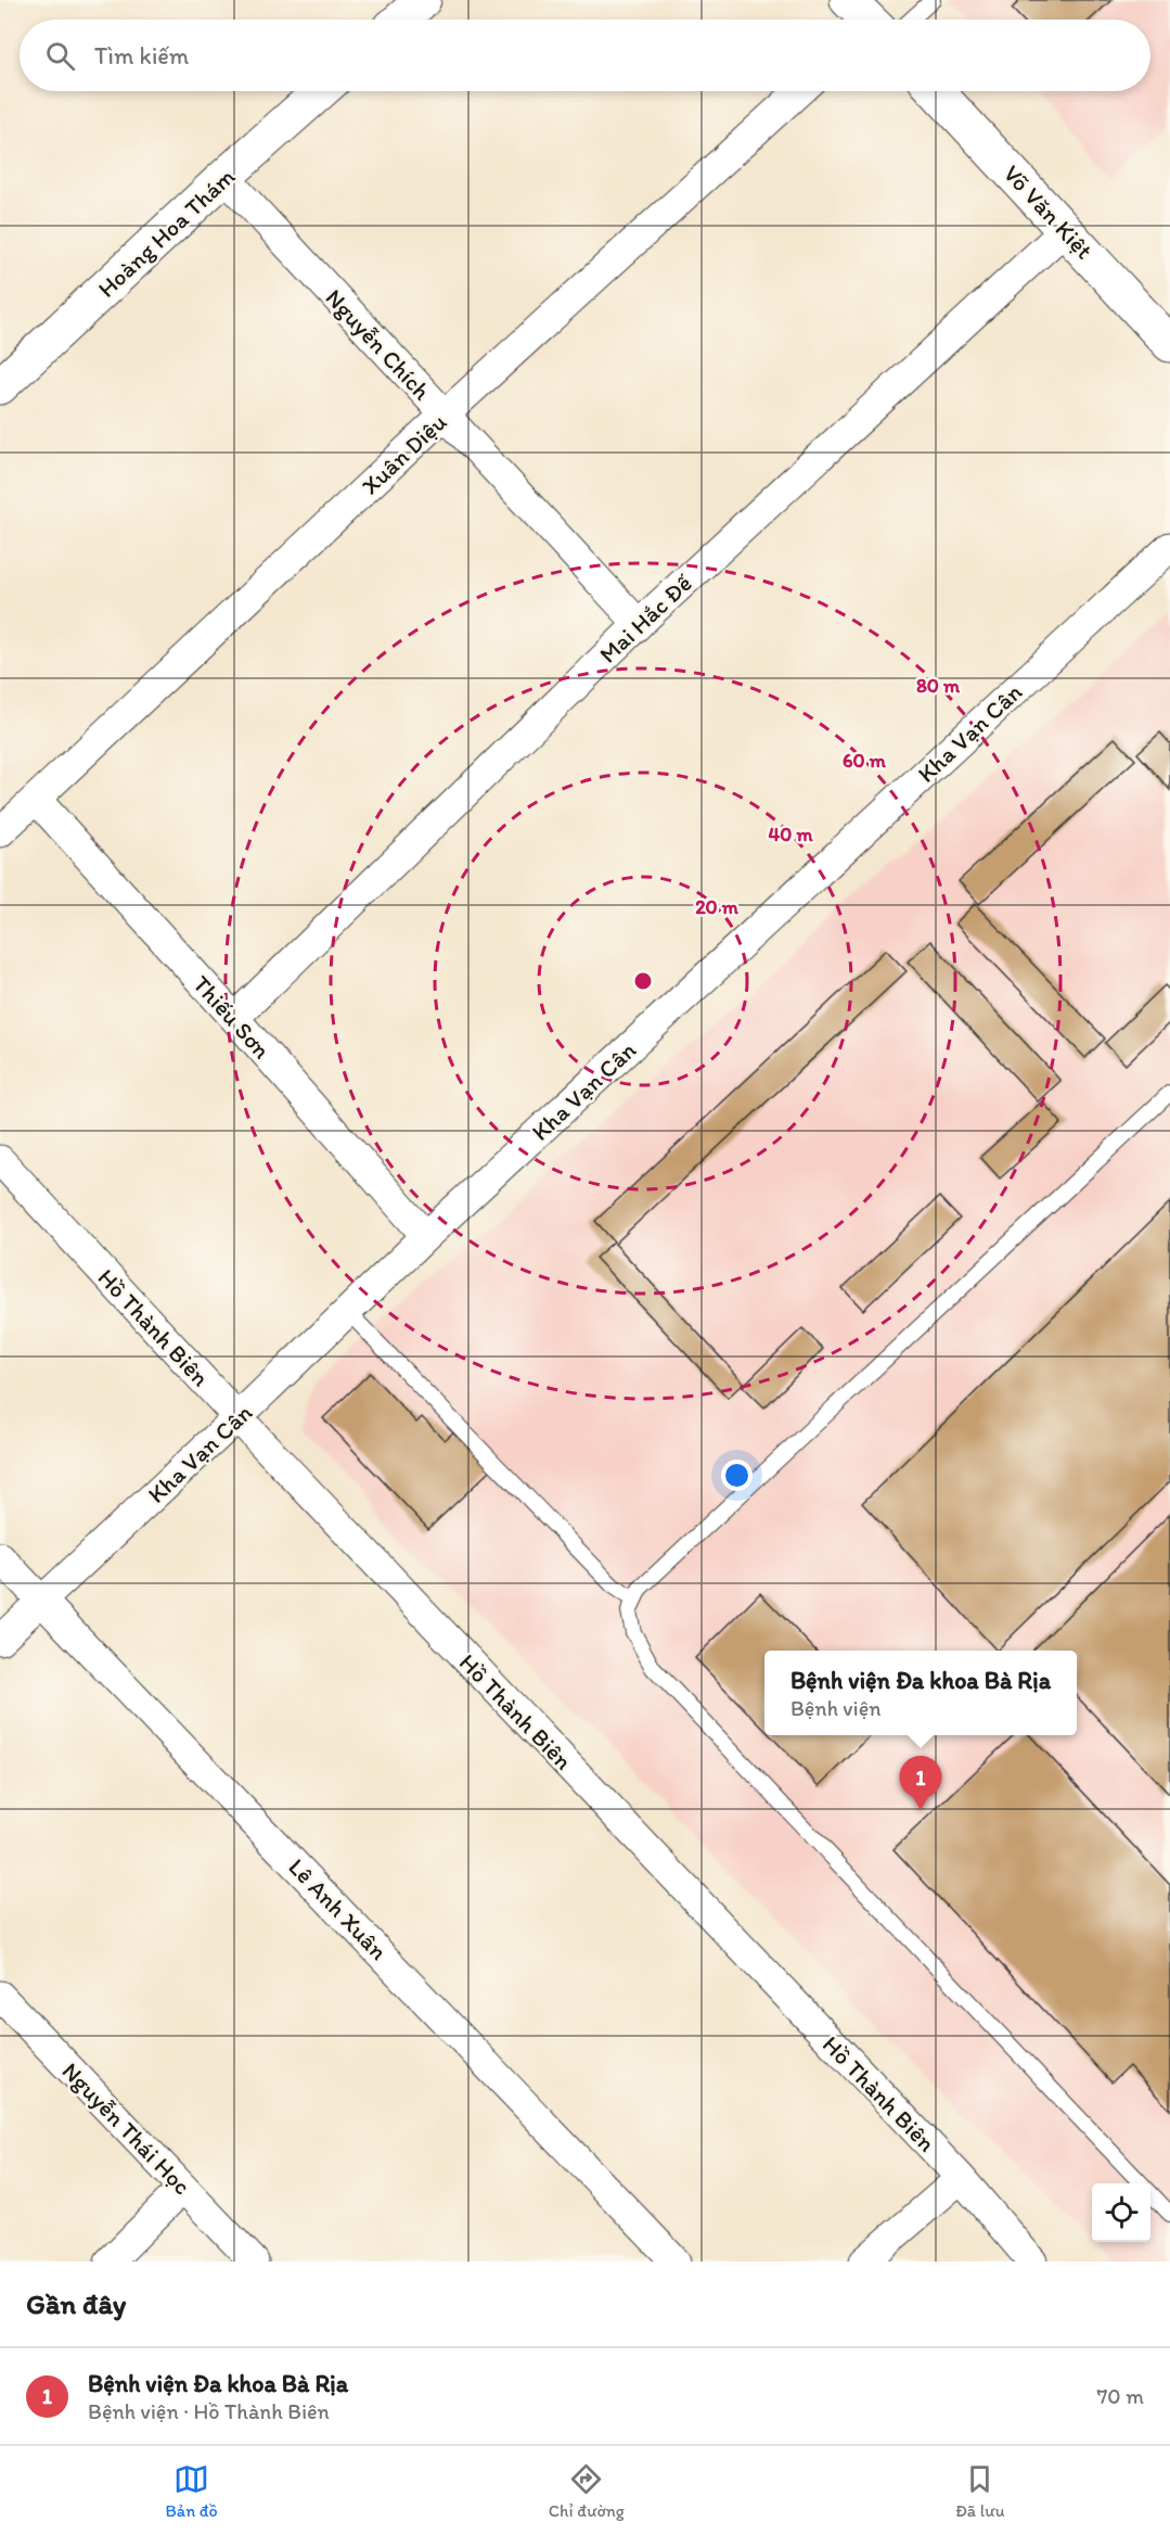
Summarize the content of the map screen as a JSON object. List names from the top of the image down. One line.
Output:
{"streets":{"street":["Võ Văn Kiệt","Hoàng Hoa Thám","Nguyễn Chích","Xuân Diệu","Mai Hắc Đế","Kha Vạn Cân","Thiếu Sơn","Hồ Thành Biên","Lê Anh Xuân","Nguyễn Thái Học"]},"crossings":[["Võ Văn Kiệt","Mai Hắc Đế"],["Hoàng Hoa Thám","Nguyễn Chích"],["Nguyễn Chích","Xuân Diệu"],["Nguyễn Chích","Mai Hắc Đế"],["Xuân Diệu","Thiếu Sơn"],["Mai Hắc Đế","Thiếu Sơn"],["Kha Vạn Cân","Thiếu Sơn"],["Kha Vạn Cân","Hồ Thành Biên"],["Kha Vạn Cân","Lê Anh Xuân"]],"page":{"search":"Tìm kiếm","popup":["Bệnh viện Đa khoa Bà Rịa","Bệnh viện"],"pins":"1","heading":"Gần đây","list":[{"mark":"1","name":"Bệnh viện Đa khoa Bà Rịa","note":"Bệnh viện · Hồ Thành Biên","value":"70 m"}],"nav":["Bản đồ","Chỉ đường","Đã lưu"]},"rings":["80 m","60 m","40 m","20 m"]}
